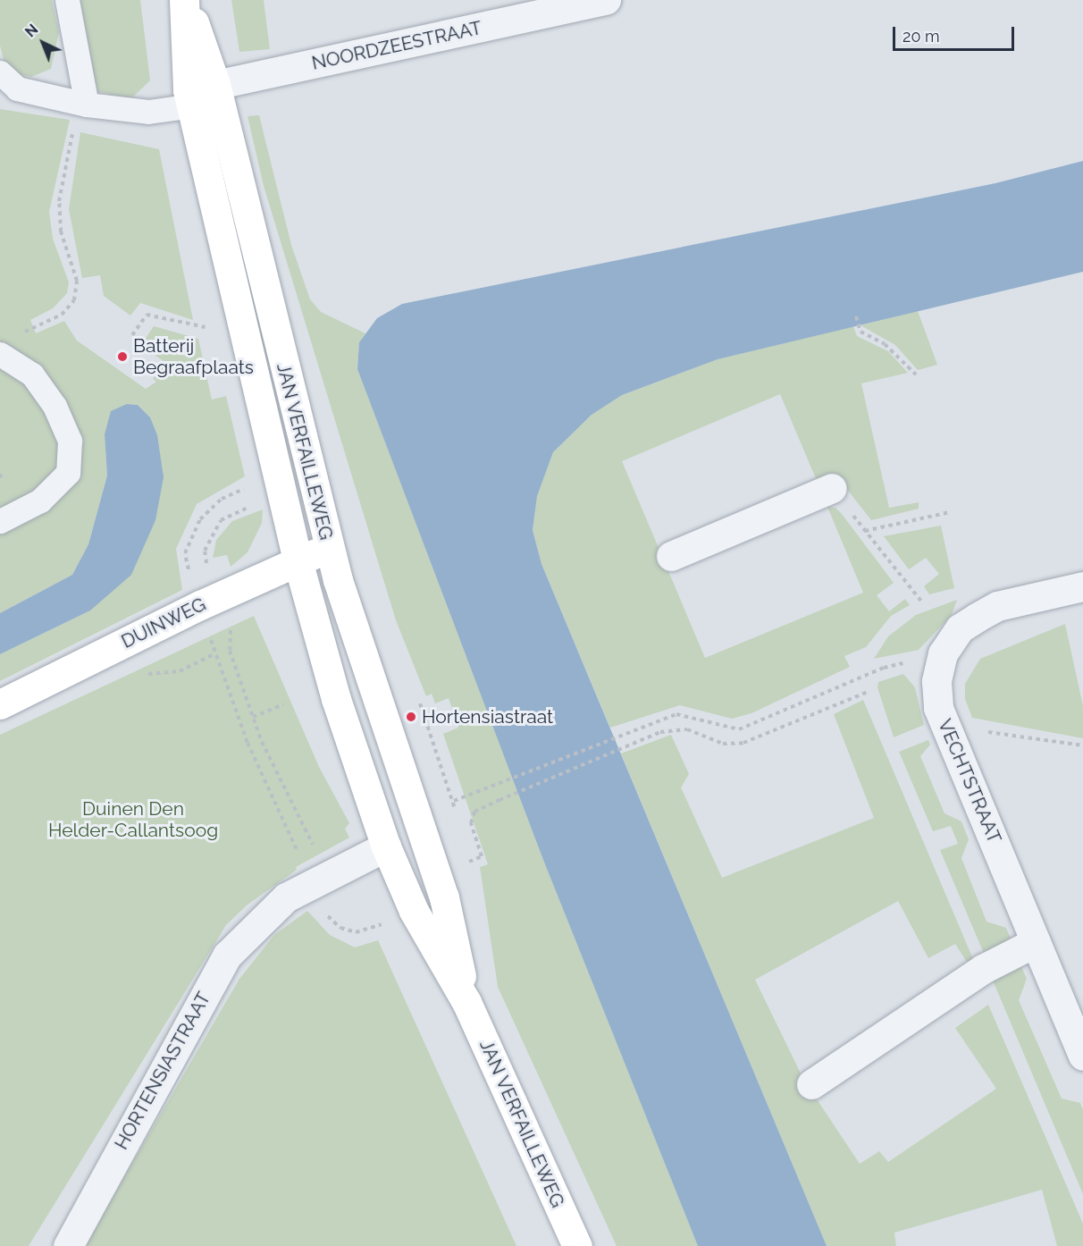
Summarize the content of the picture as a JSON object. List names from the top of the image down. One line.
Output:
{"streets":{"street":["NOORDZEESTRAAT","JAN VERFAILLEWEG","DUINWEG","VECHTSTRAAT","HORTENSIASTRAAT"]},"crossings":[["NOORDZEESTRAAT","JAN VERFAILLEWEG"],["JAN VERFAILLEWEG","DUINWEG"],["JAN VERFAILLEWEG","HORTENSIASTRAAT"]],"parks":["Duinen Den Helder-Callantsoog"],"places":["Batterij Begraafplaats","Hortensiastraat"],"scale_bar":"20 m","north":"top left"}
